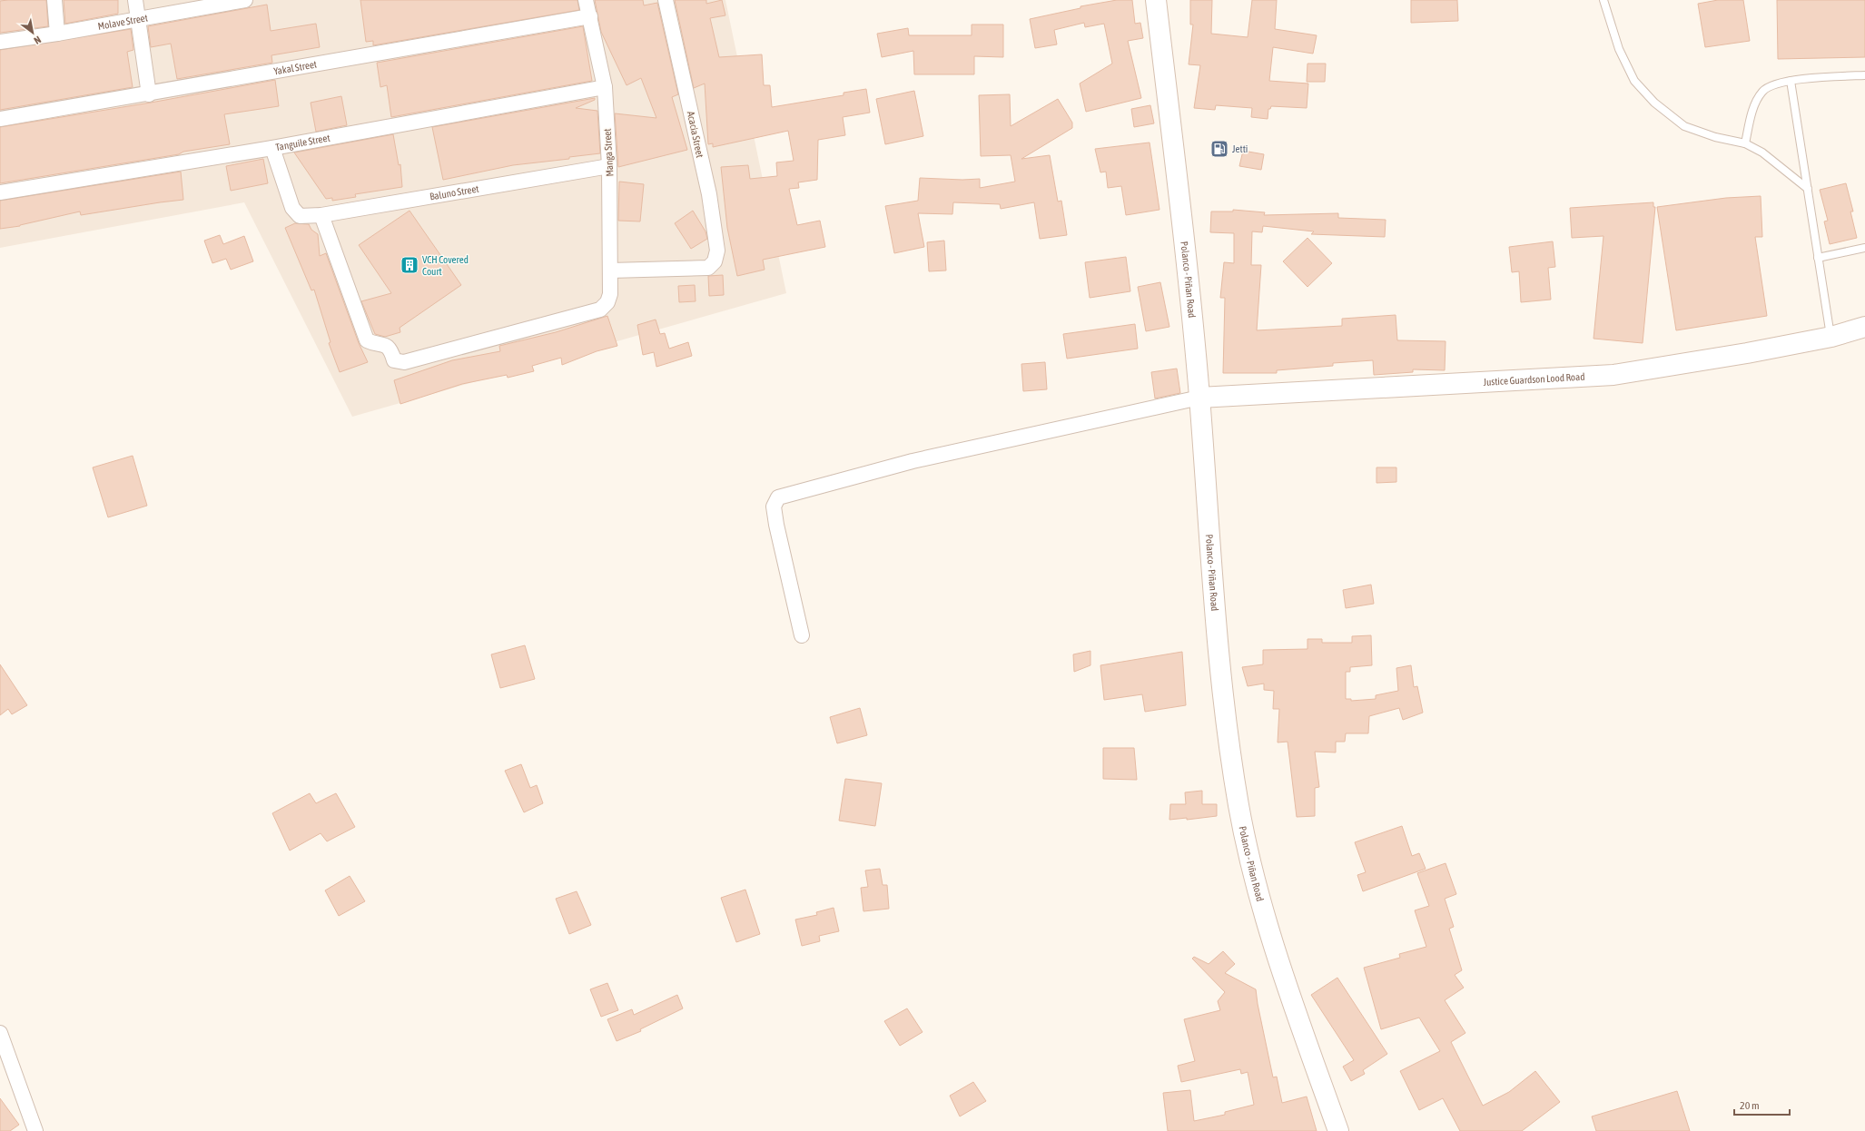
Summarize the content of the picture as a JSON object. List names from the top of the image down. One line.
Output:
{"streets":{"main road":["Polanco - Piñan Road","Justice Guardson Lood Road"],"street":["Molave Street","Yakal Street","Acacia Street","Tanguile Street","Manga Street","Baluno Street"]},"crossings":[["Yakal Street","Manga Street"],["Acacia Street","Manga Street"],["Tanguile Street","Manga Street"],["Tanguile Street","Baluno Street"],["Manga Street","Baluno Street"],["Polanco - Piñan Road","Justice Guardson Lood Road"]],"places":{"fuel station":["Jetti"],"building":["VCH Covered Court"]},"scale_bar":"20 m","north":"bottom right"}
